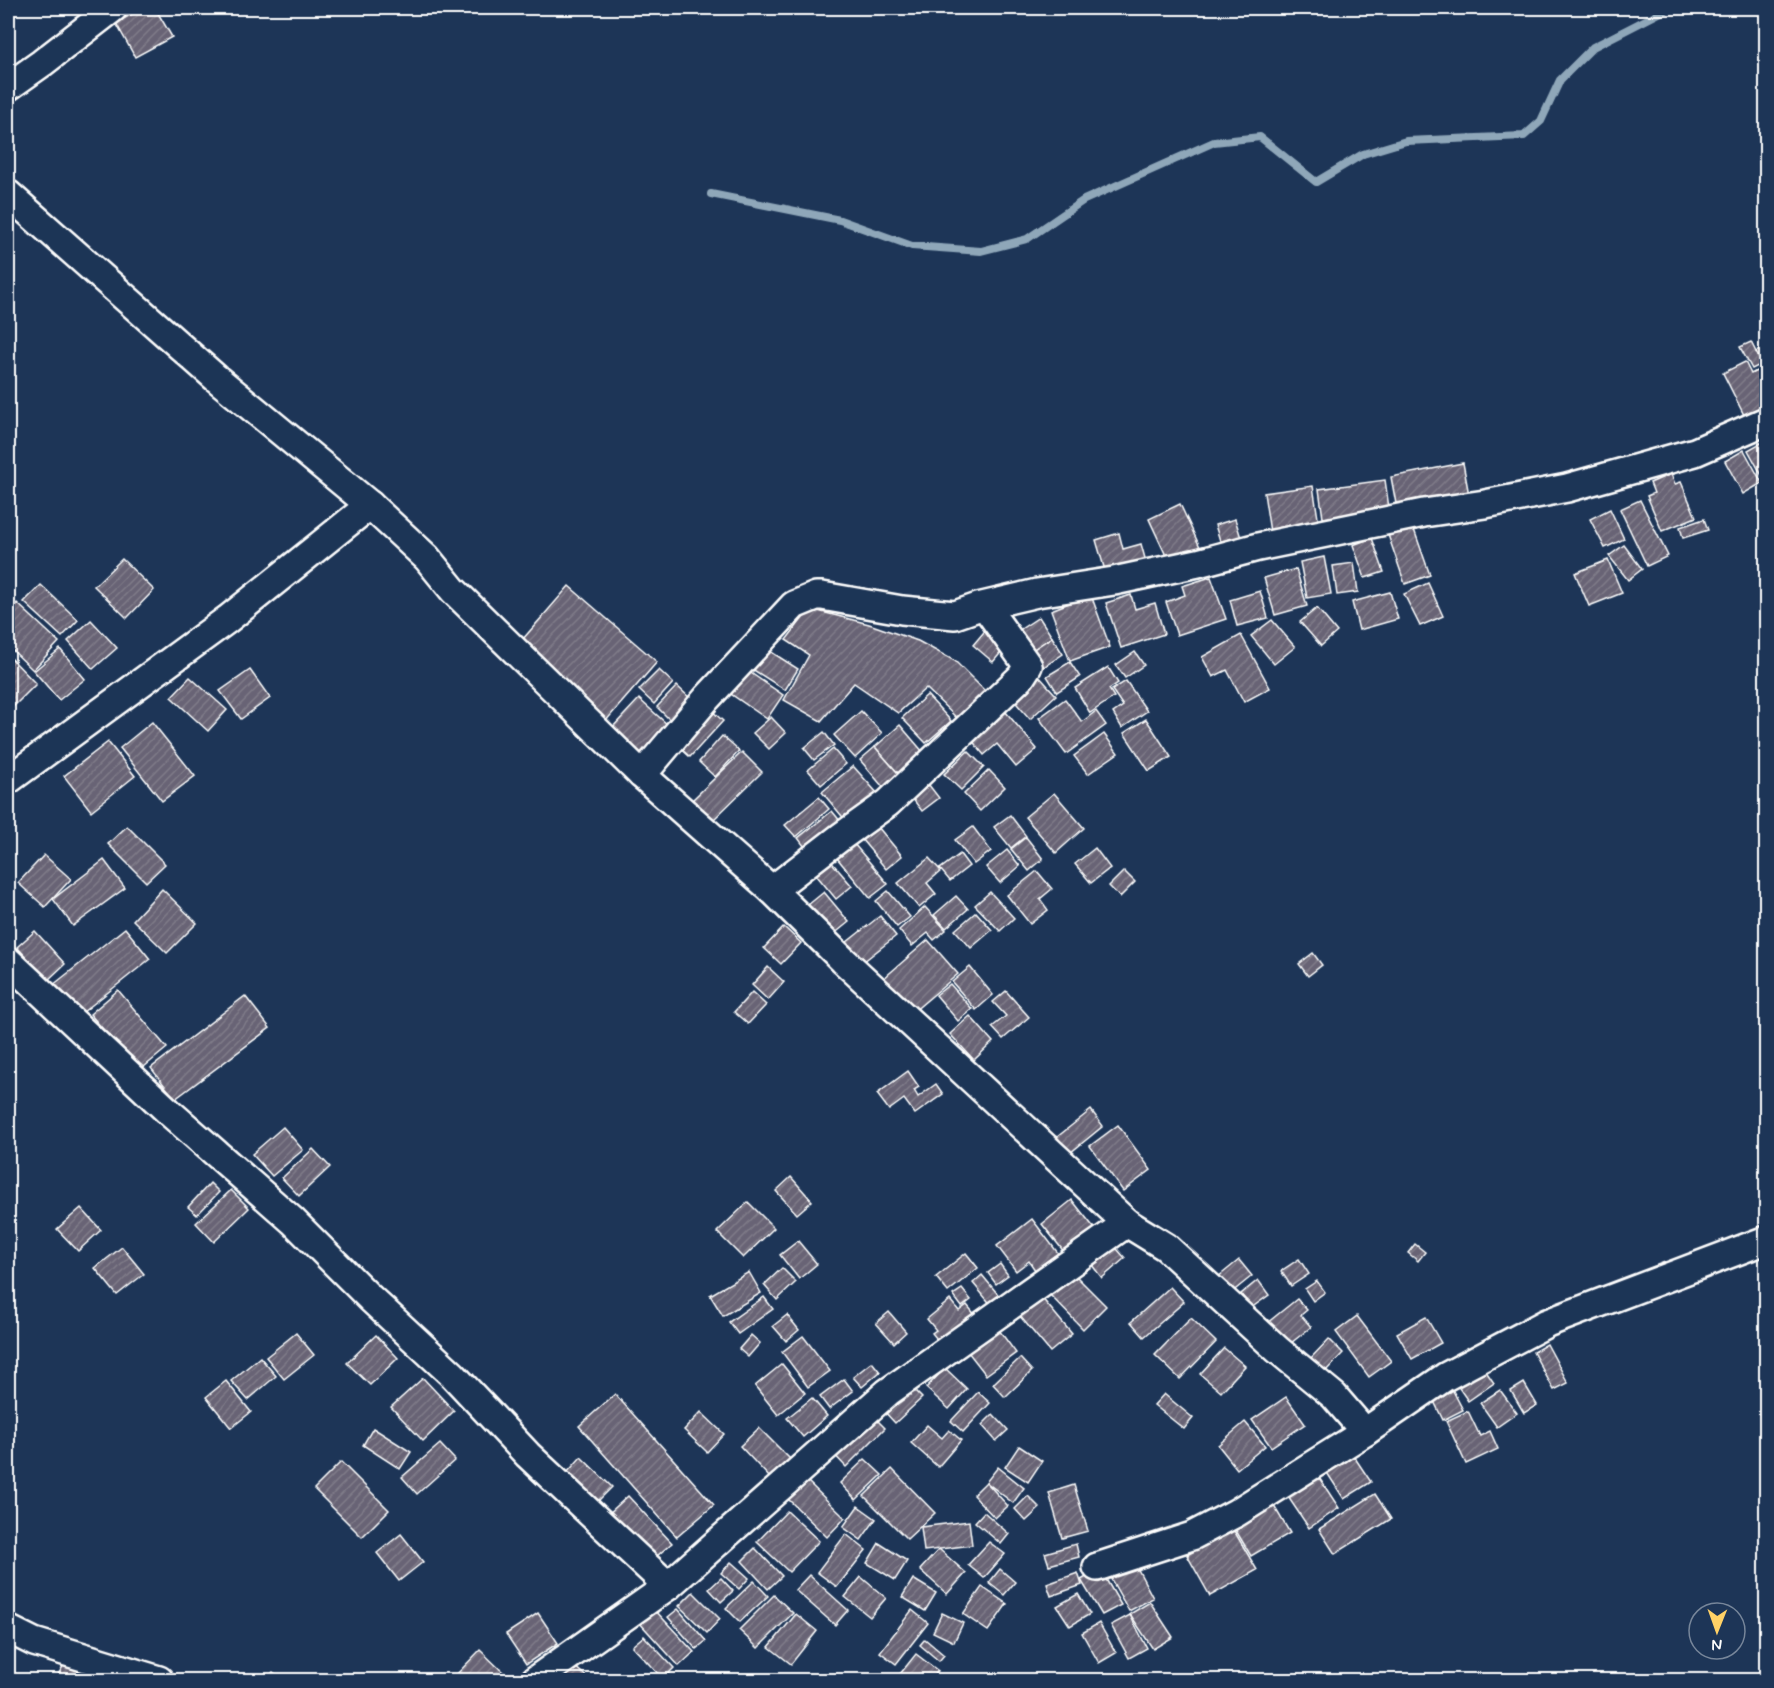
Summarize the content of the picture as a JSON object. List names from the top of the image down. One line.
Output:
{"north":"bottom"}
